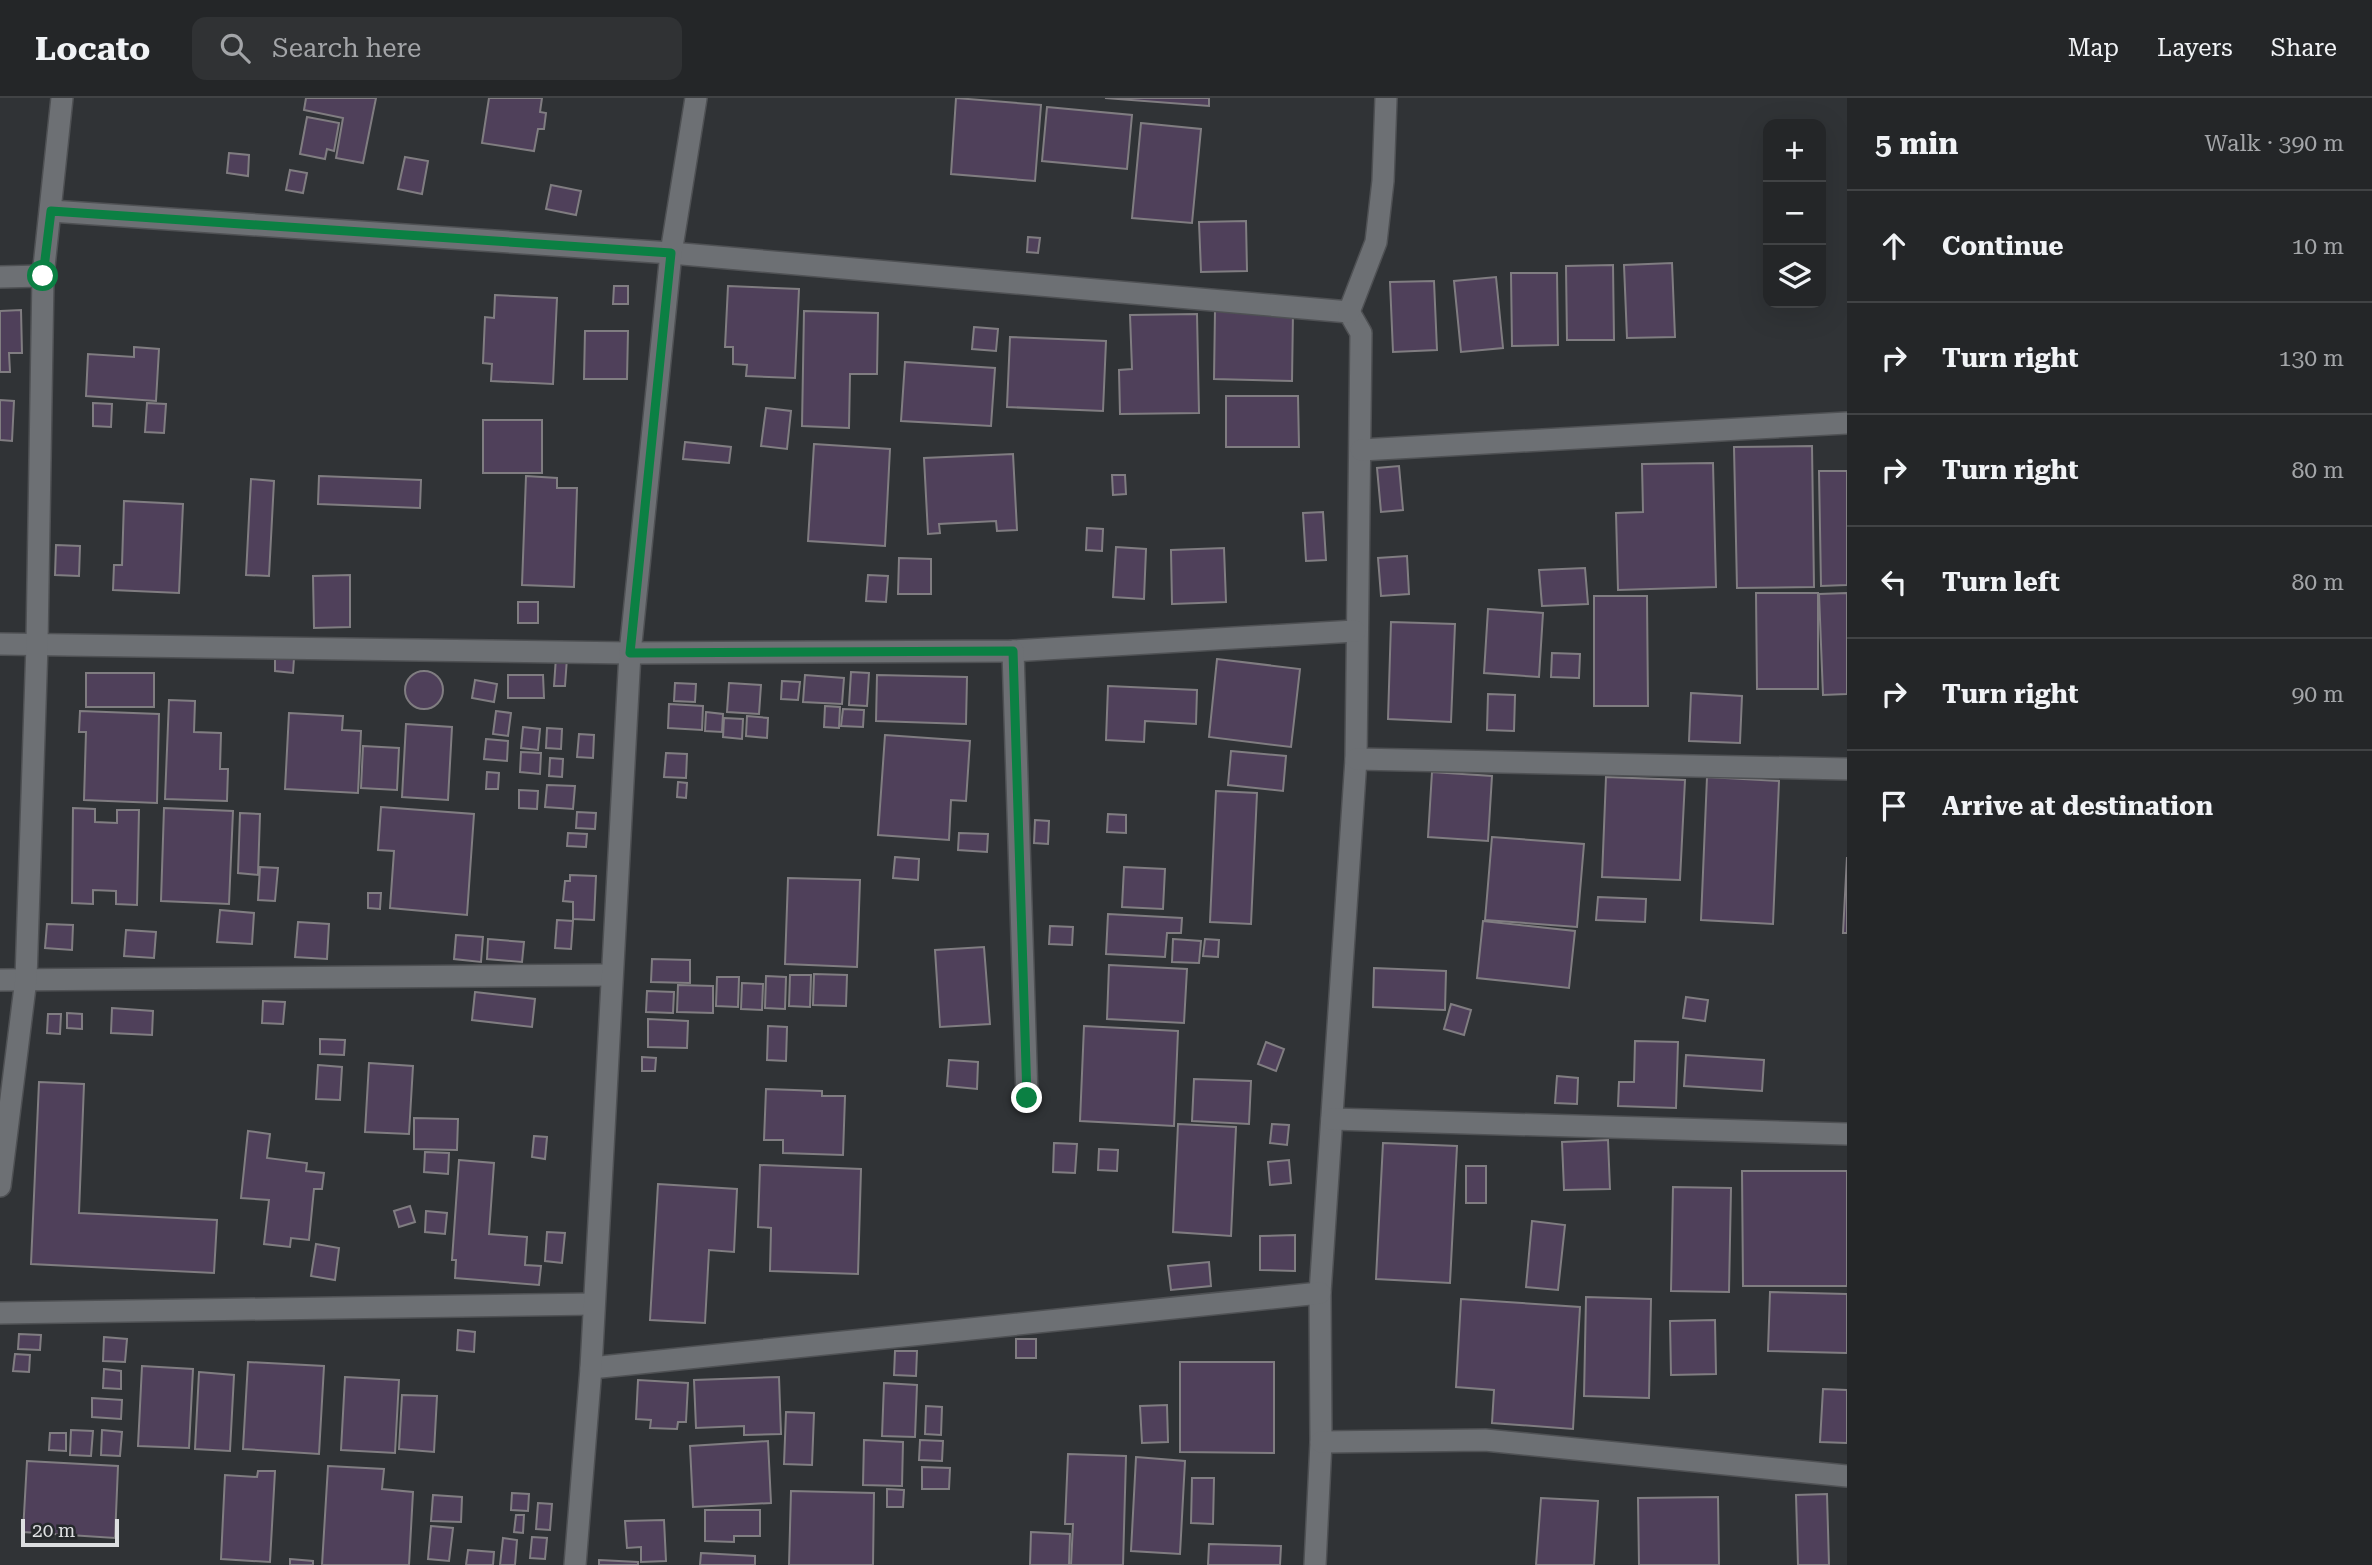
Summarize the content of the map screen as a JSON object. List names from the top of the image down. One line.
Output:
{"scale_bar":"20 m","page":{"header":"Locato","search":"Search here","nav":["Map","Layers","Share"],"heading":["5 min","Walk · 390 m"],"map_buttons":["+","−"],"list":[["Continue","10 m"],["Turn right","130 m"],["Turn right","80 m"],["Turn left","80 m"],["Turn right","90 m"],"Arrive at destination"],"scale":"20 m"}}
